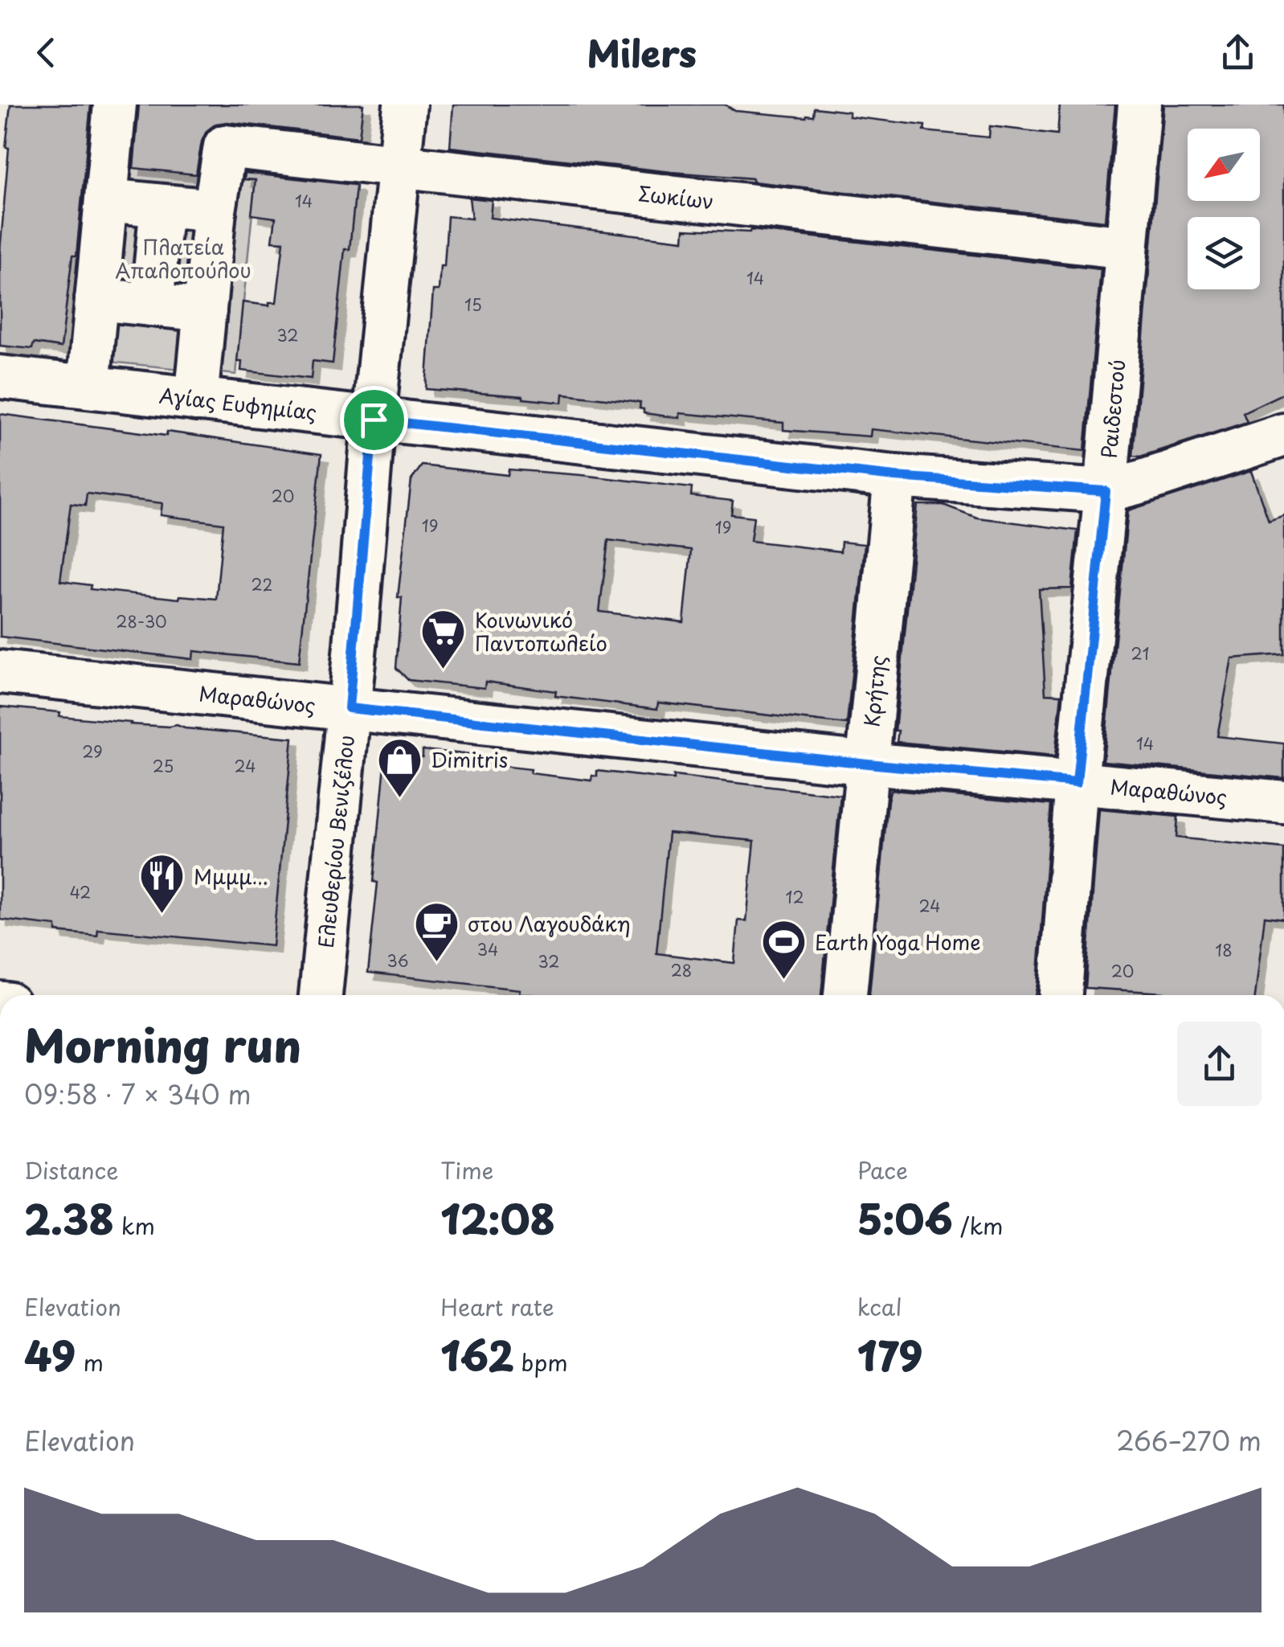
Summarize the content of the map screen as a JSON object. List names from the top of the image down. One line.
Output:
{"streets":{"street":["Σωκίων","Αγίας Ευφημίας","Ραιδεστού","Κρήτης","Μαραθώνος","Ελευθερίου Βενιζέλου"]},"crossings":[["Σωκίων","Ραιδεστού"],["Σωκίων","Ελευθερίου Βενιζέλου"],["Αγίας Ευφημίας","Ραιδεστού"],["Αγίας Ευφημίας","Κρήτης"],["Αγίας Ευφημίας","Ελευθερίου Βενιζέλου"],["Ραιδεστού","Μαραθώνος"],["Κρήτης","Μαραθώνος"],["Μαραθώνος","Ελευθερίου Βενιζέλου"]],"parks":["Πλατεία Απαλοπούλου"],"places":{"supermarket":["Κοινωνικό Παντοπωλείο"],"shop":["Dimitris"],"restaurant":["Μμμμ..."],"cafe":["στου Λαγουδάκη"],"sports":["Earth Yoga Home"]},"house_numbers":["14","14","15","32","20","19","19","22","28-30","21","14","29","25","24","42","12","24","34","18","36","32","28","20"],"north":"bottom left","page":{"header":"Milers","heading":["Morning run","09:58 · 7 × 340 m"],"stats":[["Distance","2.38 km"],["Time","12:08"],["Pace","5:06 /km"],["Elevation","49 m"],["Heart rate","162 bpm"],["kcal","179"]],"chart":["Elevation","266–270 m"]}}
